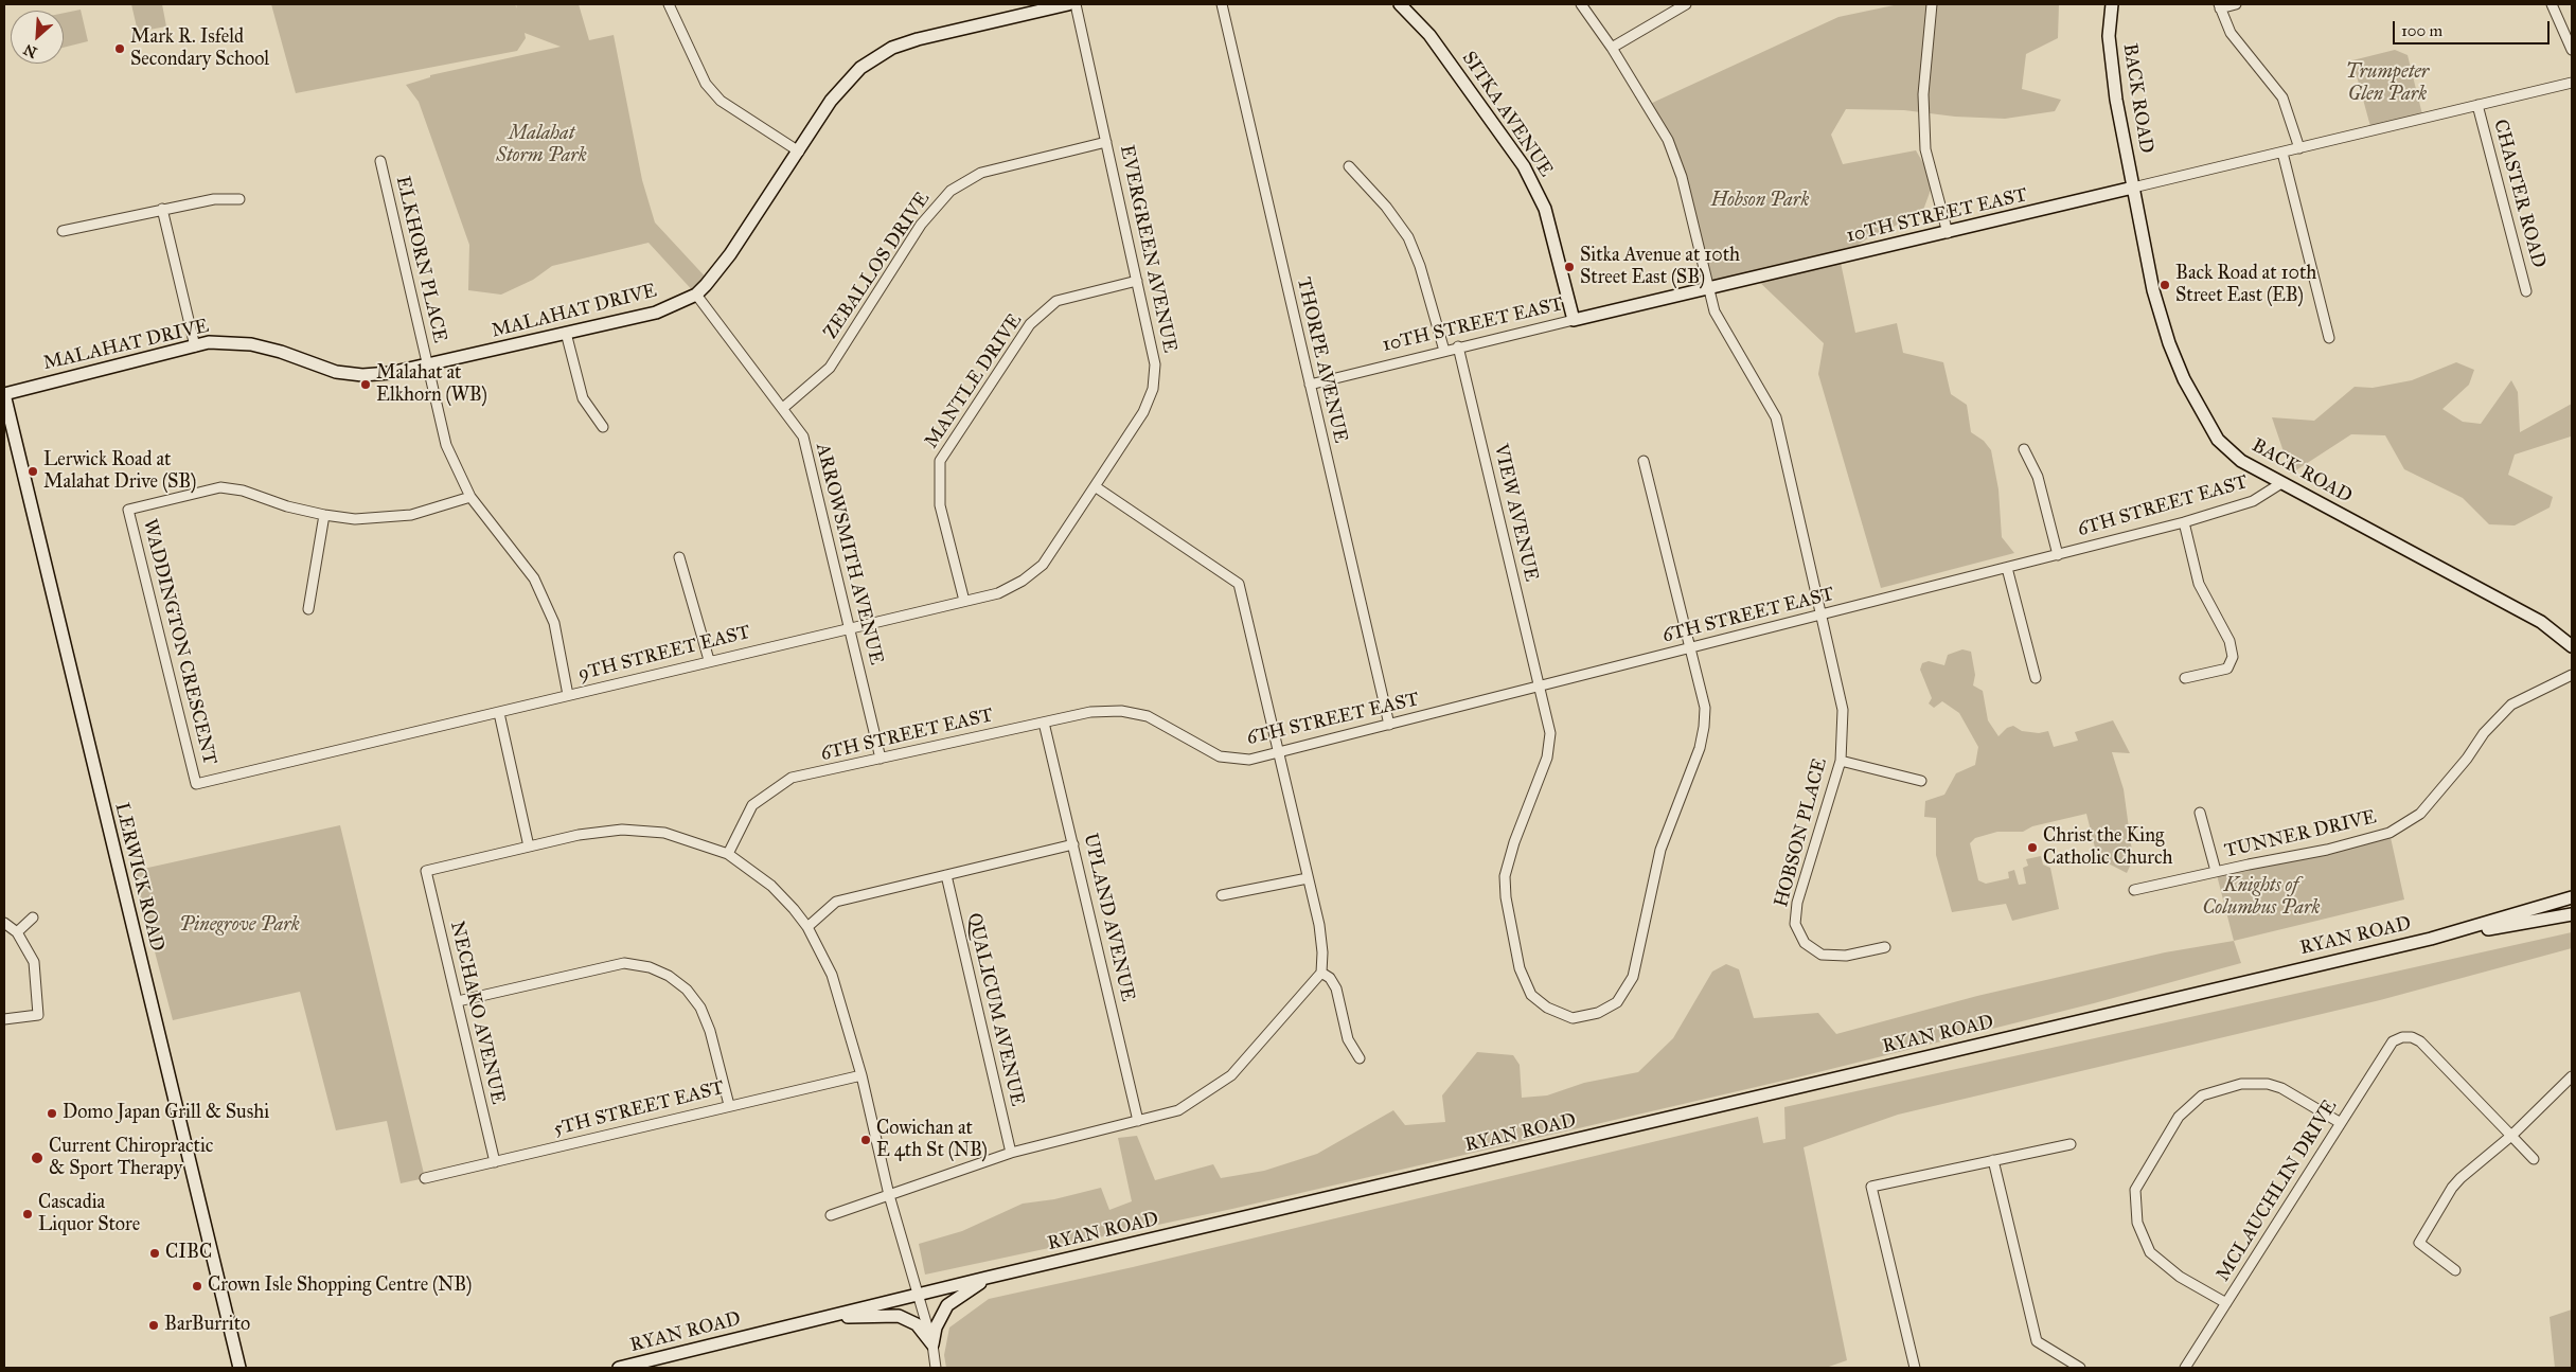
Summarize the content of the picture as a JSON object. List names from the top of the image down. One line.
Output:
{"streets":{"main road":["BACK ROAD","SITKA AVENUE","10TH STREET EAST","MALAHAT DRIVE","LERWICK ROAD","RYAN ROAD"],"street":["CHASTER ROAD","EVERGREEN AVENUE","ELKHORN PLACE","ZEBALLOS DRIVE","THORPE AVENUE","MANTLE DRIVE","6TH STREET EAST","VIEW AVENUE","ARROWSMITH AVENUE","WADDINGTON CRESCENT","9TH STREET EAST","HOBSON PLACE","TUNNER DRIVE","UPLAND AVENUE","QUALICUM AVENUE","NECHAKO AVENUE","5TH STREET EAST","MCLAUCHLIN DRIVE"]},"crossings":[["BACK ROAD","10TH STREET EAST"],["BACK ROAD","6TH STREET EAST"],["SITKA AVENUE","10TH STREET EAST"],["CHASTER ROAD","10TH STREET EAST"],["10TH STREET EAST","THORPE AVENUE"],["10TH STREET EAST","VIEW AVENUE"],["10TH STREET EAST","HOBSON PLACE"],["EVERGREEN AVENUE","ZEBALLOS DRIVE"],["EVERGREEN AVENUE","MANTLE DRIVE"],["EVERGREEN AVENUE","9TH STREET EAST"],["ELKHORN PLACE","MALAHAT DRIVE"],["ELKHORN PLACE","WADDINGTON CRESCENT"],["ELKHORN PLACE","9TH STREET EAST"],["ZEBALLOS DRIVE","ARROWSMITH AVENUE"],["MALAHAT DRIVE","ARROWSMITH AVENUE"],["MALAHAT DRIVE","LERWICK ROAD"],["THORPE AVENUE","6TH STREET EAST"],["MANTLE DRIVE","9TH STREET EAST"],["6TH STREET EAST","VIEW AVENUE"],["6TH STREET EAST","ARROWSMITH AVENUE"],["6TH STREET EAST","HOBSON PLACE"],["6TH STREET EAST","UPLAND AVENUE"],["ARROWSMITH AVENUE","9TH STREET EAST"],["WADDINGTON CRESCENT","9TH STREET EAST"],["NECHAKO AVENUE","5TH STREET EAST"]],"parks":["Trumpeter Glen Park","Malahat Storm Park","Hobson Park","Knights of Columbus Park","Pinegrove Park"],"places":["Mark R. Isfeld Secondary School","Sitka Avenue at 10th Street East (SB)","Back Road at 10th Street East (EB)","Malahat at Elkhorn (WB)","Lerwick Road at Malahat Drive (SB)","Christ the King Catholic Church","Domo Japan Grill & Sushi","Cowichan at E 4th St (NB)","Current Chiropractic & Sport Therapy","Cascadia Liquor Store","CIBC","Crown Isle Shopping Centre (NB)","BarBurrito"],"scale_bar":"100 m","north":"bottom left"}
